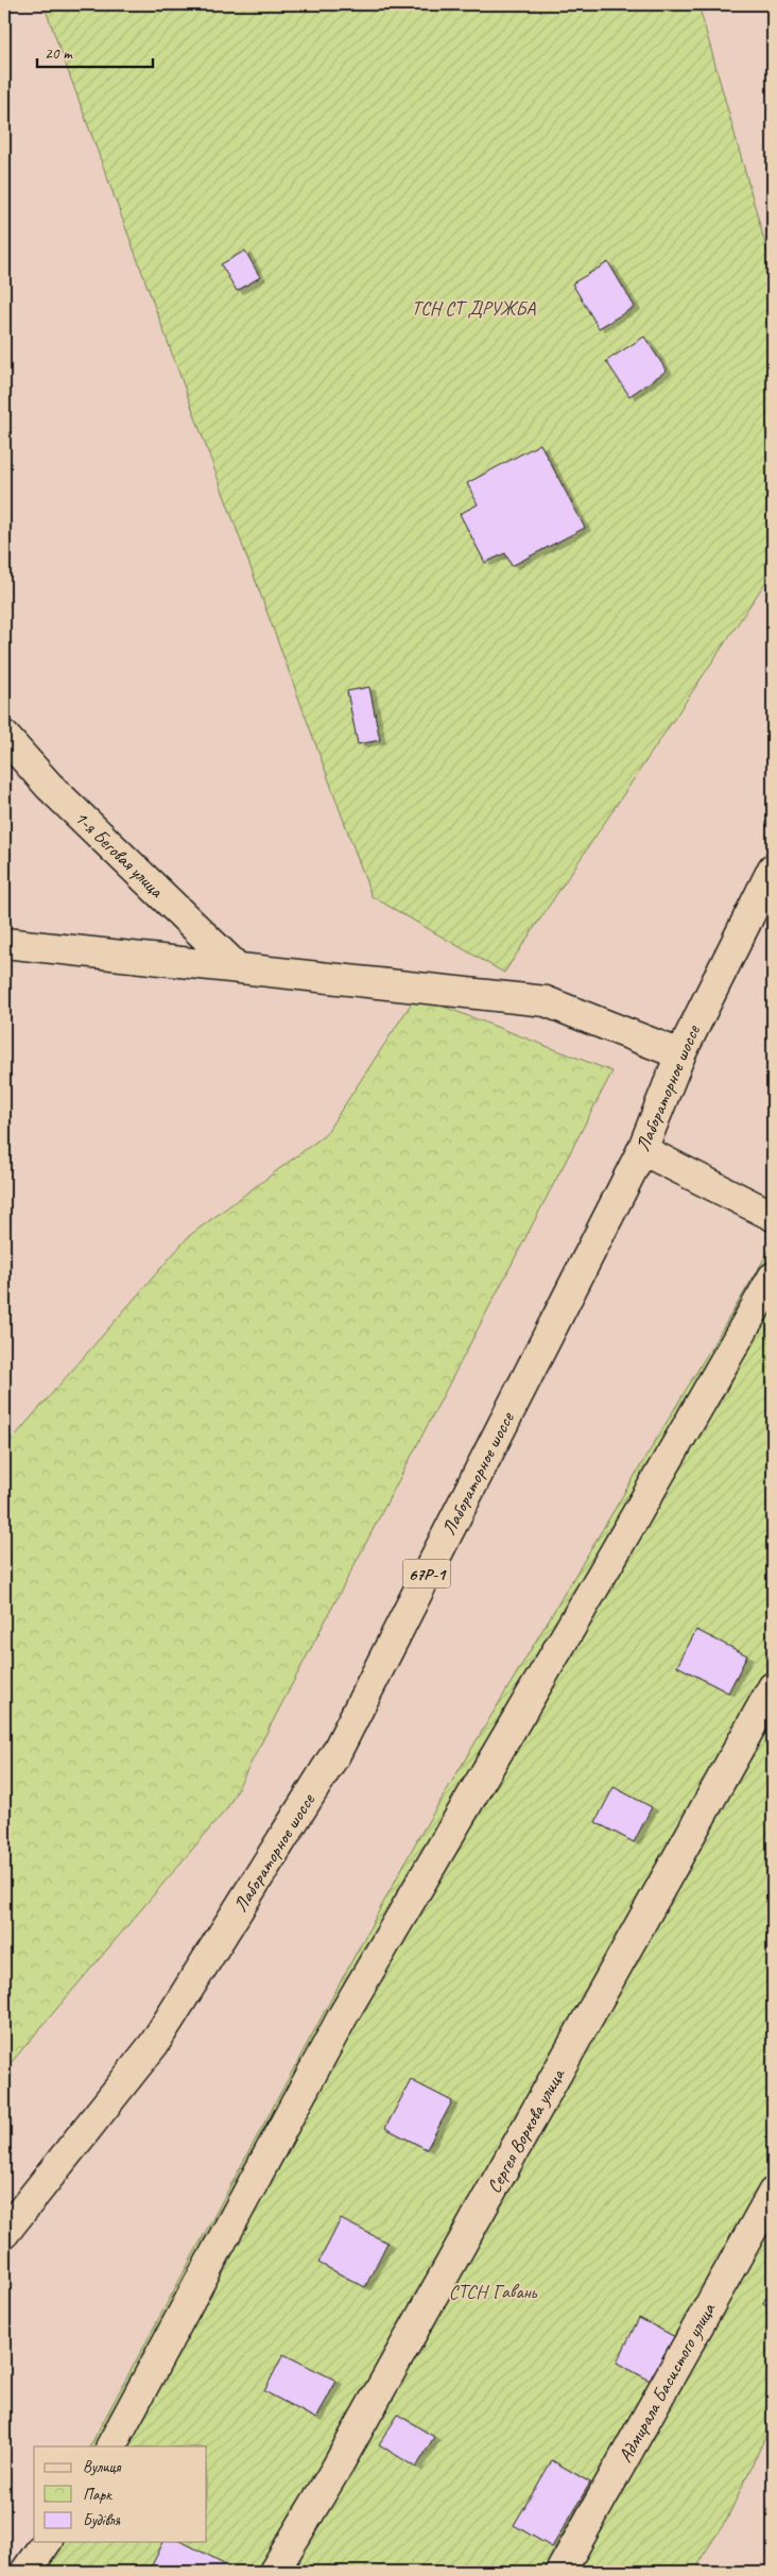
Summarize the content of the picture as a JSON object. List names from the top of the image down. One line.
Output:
{"streets":{"street":["1-я Беговая улица","Лабораторное шоссе","67Р-1","Сергея Воркова улица","Адмирала Басистого улица"]},"parks":["ТСН СТ ДРУЖБА","СТСН Гавань"],"legend":["Вулиця","Парк","Будівля"],"scale_bar":"20 m"}
